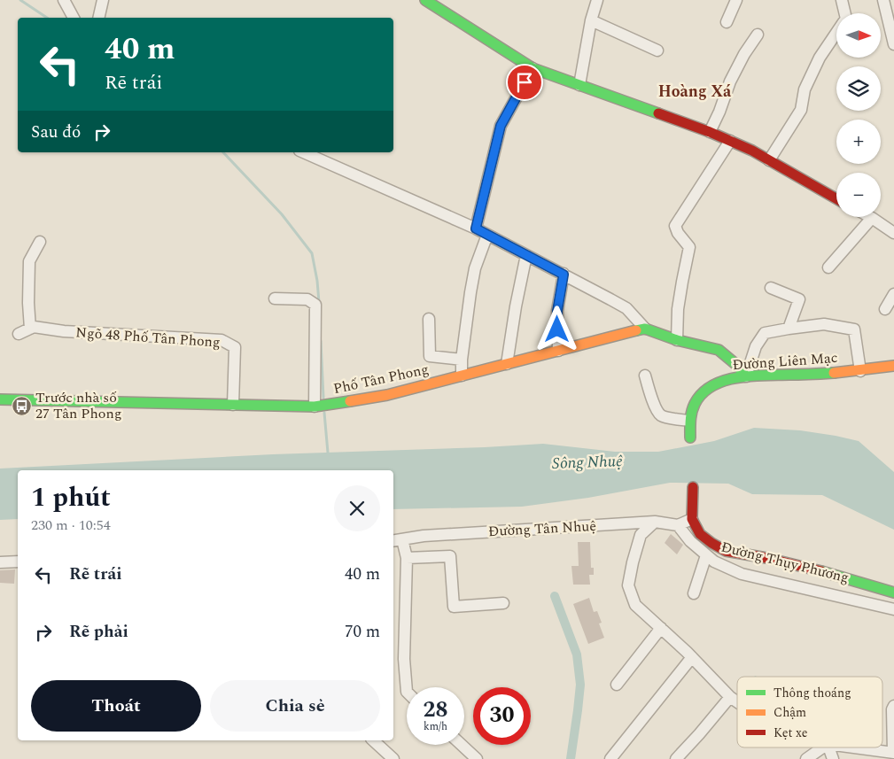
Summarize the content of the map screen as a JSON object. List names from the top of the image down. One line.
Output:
{"streets":{"street":["Ngõ 48 Phố Tân Phong","Đường Liên Mạc","Phố Tân Phong","Đường Tân Nhuệ","Đường Thụy Phương"]},"crossings":[["Ngõ 48 Phố Tân Phong","Phố Tân Phong"],["Đường Tân Nhuệ","Đường Thụy Phương"]],"districts":["Hoàng Xá"],"water":["Sông Nhuệ"],"places":{"bus stop":["Trước nhà số 27 Tân Phong"]},"legend":["Thông thoáng","Chậm","Kẹt xe"],"north":"right","page":{"map_buttons":["+","−"],"turn":["40 m","Rẽ trái"],"then":"Sau đó","heading":["1 phút","230 m · 10:54"],"list":[{"name":"Rẽ trái","value":"40 m"},{"name":"Rẽ phải","value":"70 m"}],"buttons":["Thoát","Chia sẻ"],"speed":"28 km/h","limit":"30"}}
